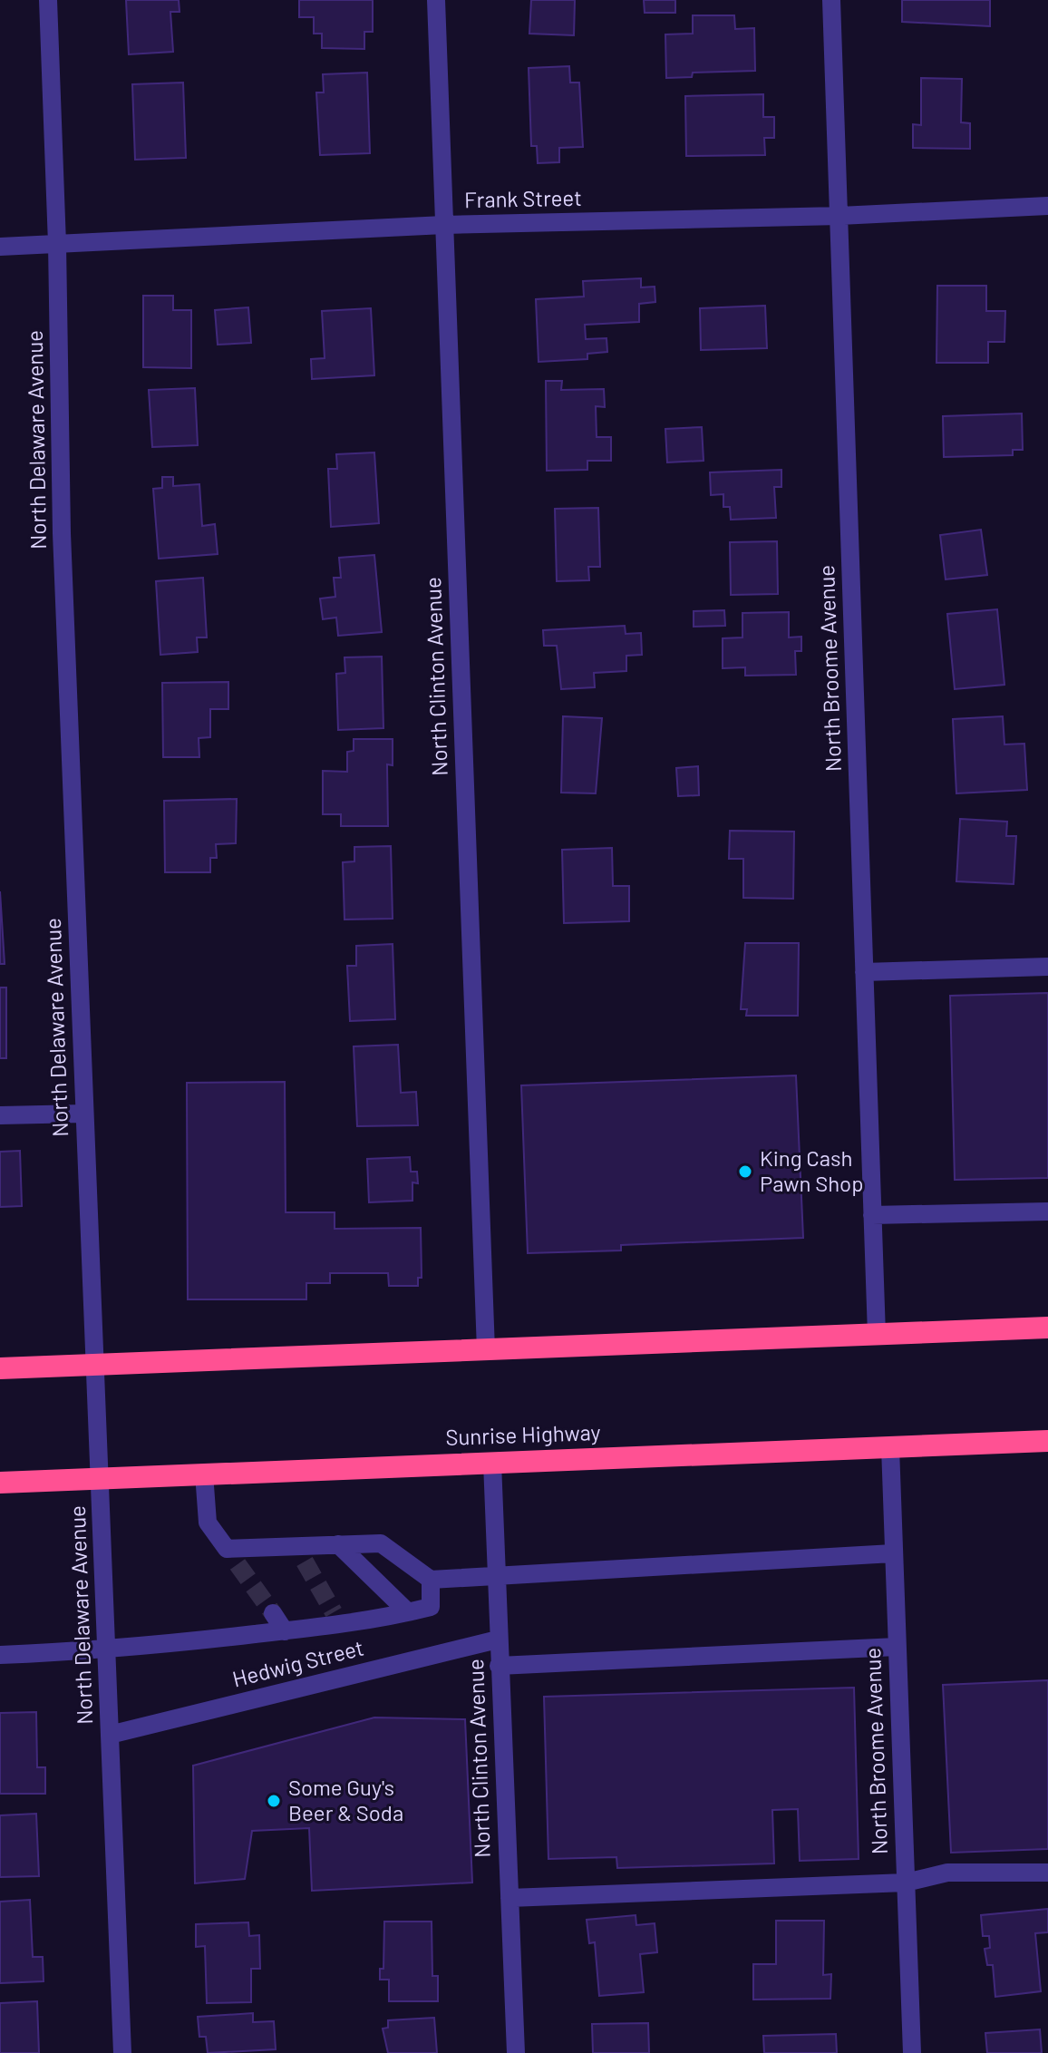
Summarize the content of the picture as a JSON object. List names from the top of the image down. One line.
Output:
{"streets":{"highway":["Sunrise Highway"],"street":["Frank Street","North Delaware Avenue","North Broome Avenue","North Clinton Avenue","Hedwig Street"]},"crossings":[["Frank Street","North Delaware Avenue"],["Frank Street","North Broome Avenue"],["Frank Street","North Clinton Avenue"],["North Delaware Avenue","Sunrise Highway"],["North Delaware Avenue","Hedwig Street"],["North Broome Avenue","Sunrise Highway"],["North Clinton Avenue","Sunrise Highway"],["North Clinton Avenue","Hedwig Street"]],"places":["King Cash Pawn Shop","Some Guy's Beer & Soda"]}
